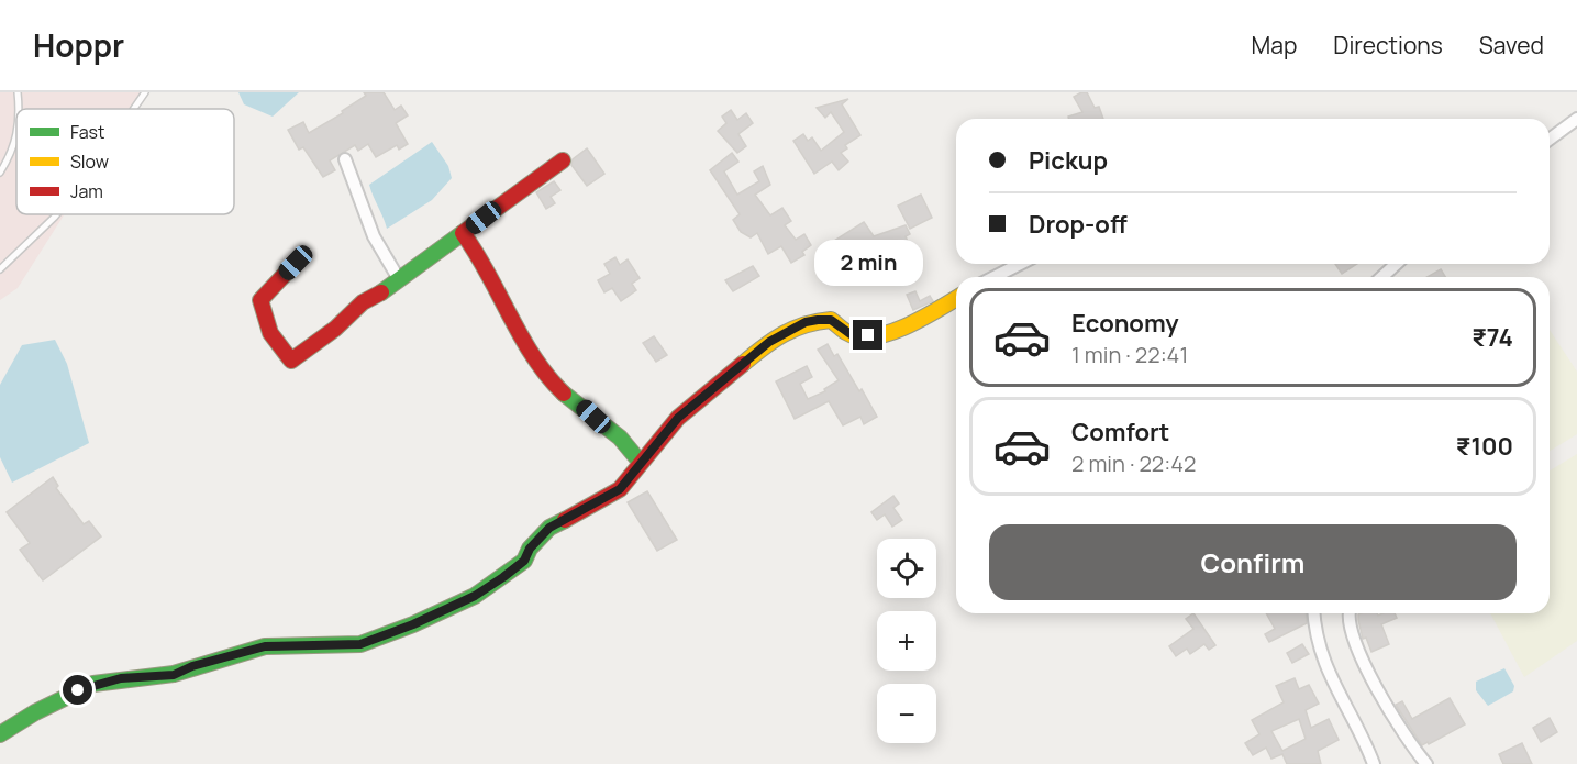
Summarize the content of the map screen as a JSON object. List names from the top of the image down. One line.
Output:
{"legend":["Fast","Slow","Jam"],"page":{"header":"Hoppr","nav":["Map","Directions","Saved"],"banner":["Pickup","Drop-off"],"bubble":"2 min","list":[{"name":"Economy","note":"1 min · 22:41","value":"₹74"},{"name":"Comfort","note":"2 min · 22:42","value":"₹100"}],"buttons":"Confirm","map_buttons":["+","−"]}}
